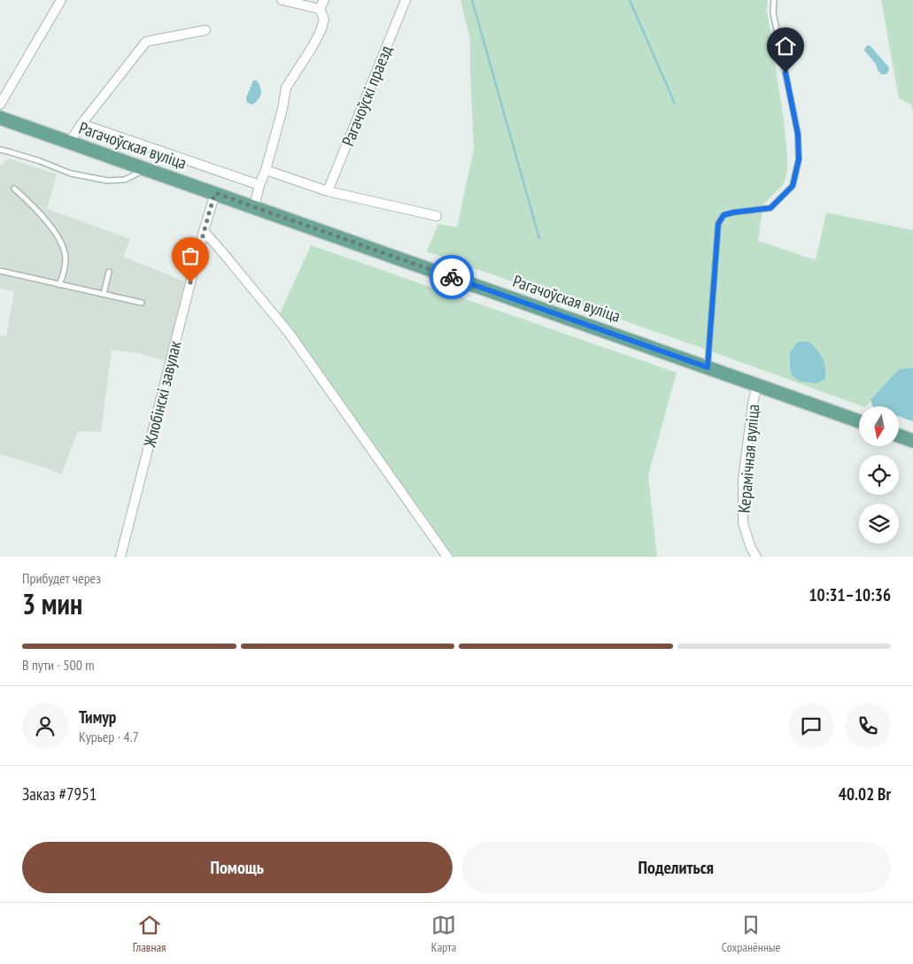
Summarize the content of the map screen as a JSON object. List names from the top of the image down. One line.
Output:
{"streets":{"main road":["Рагачоўская вуліца"],"street":["Рагачоўскі праезд","Жлобінскі завулак","Керамічная вуліца"]},"crossings":[["Рагачоўская вуліца","Жлобінскі завулак"],["Рагачоўская вуліца","Керамічная вуліца"]],"north":"bottom","page":{"heading":["3 мин","Прибудет через","10:31–10:36"],"panel":["Тимур","Курьер · 4.7","Заказ #7951","40.02 Br"],"bar":"В пути · 500 m","buttons":["Помощь","Поделиться"],"tabs":["Главная","Карта","Сохранённые"]}}
